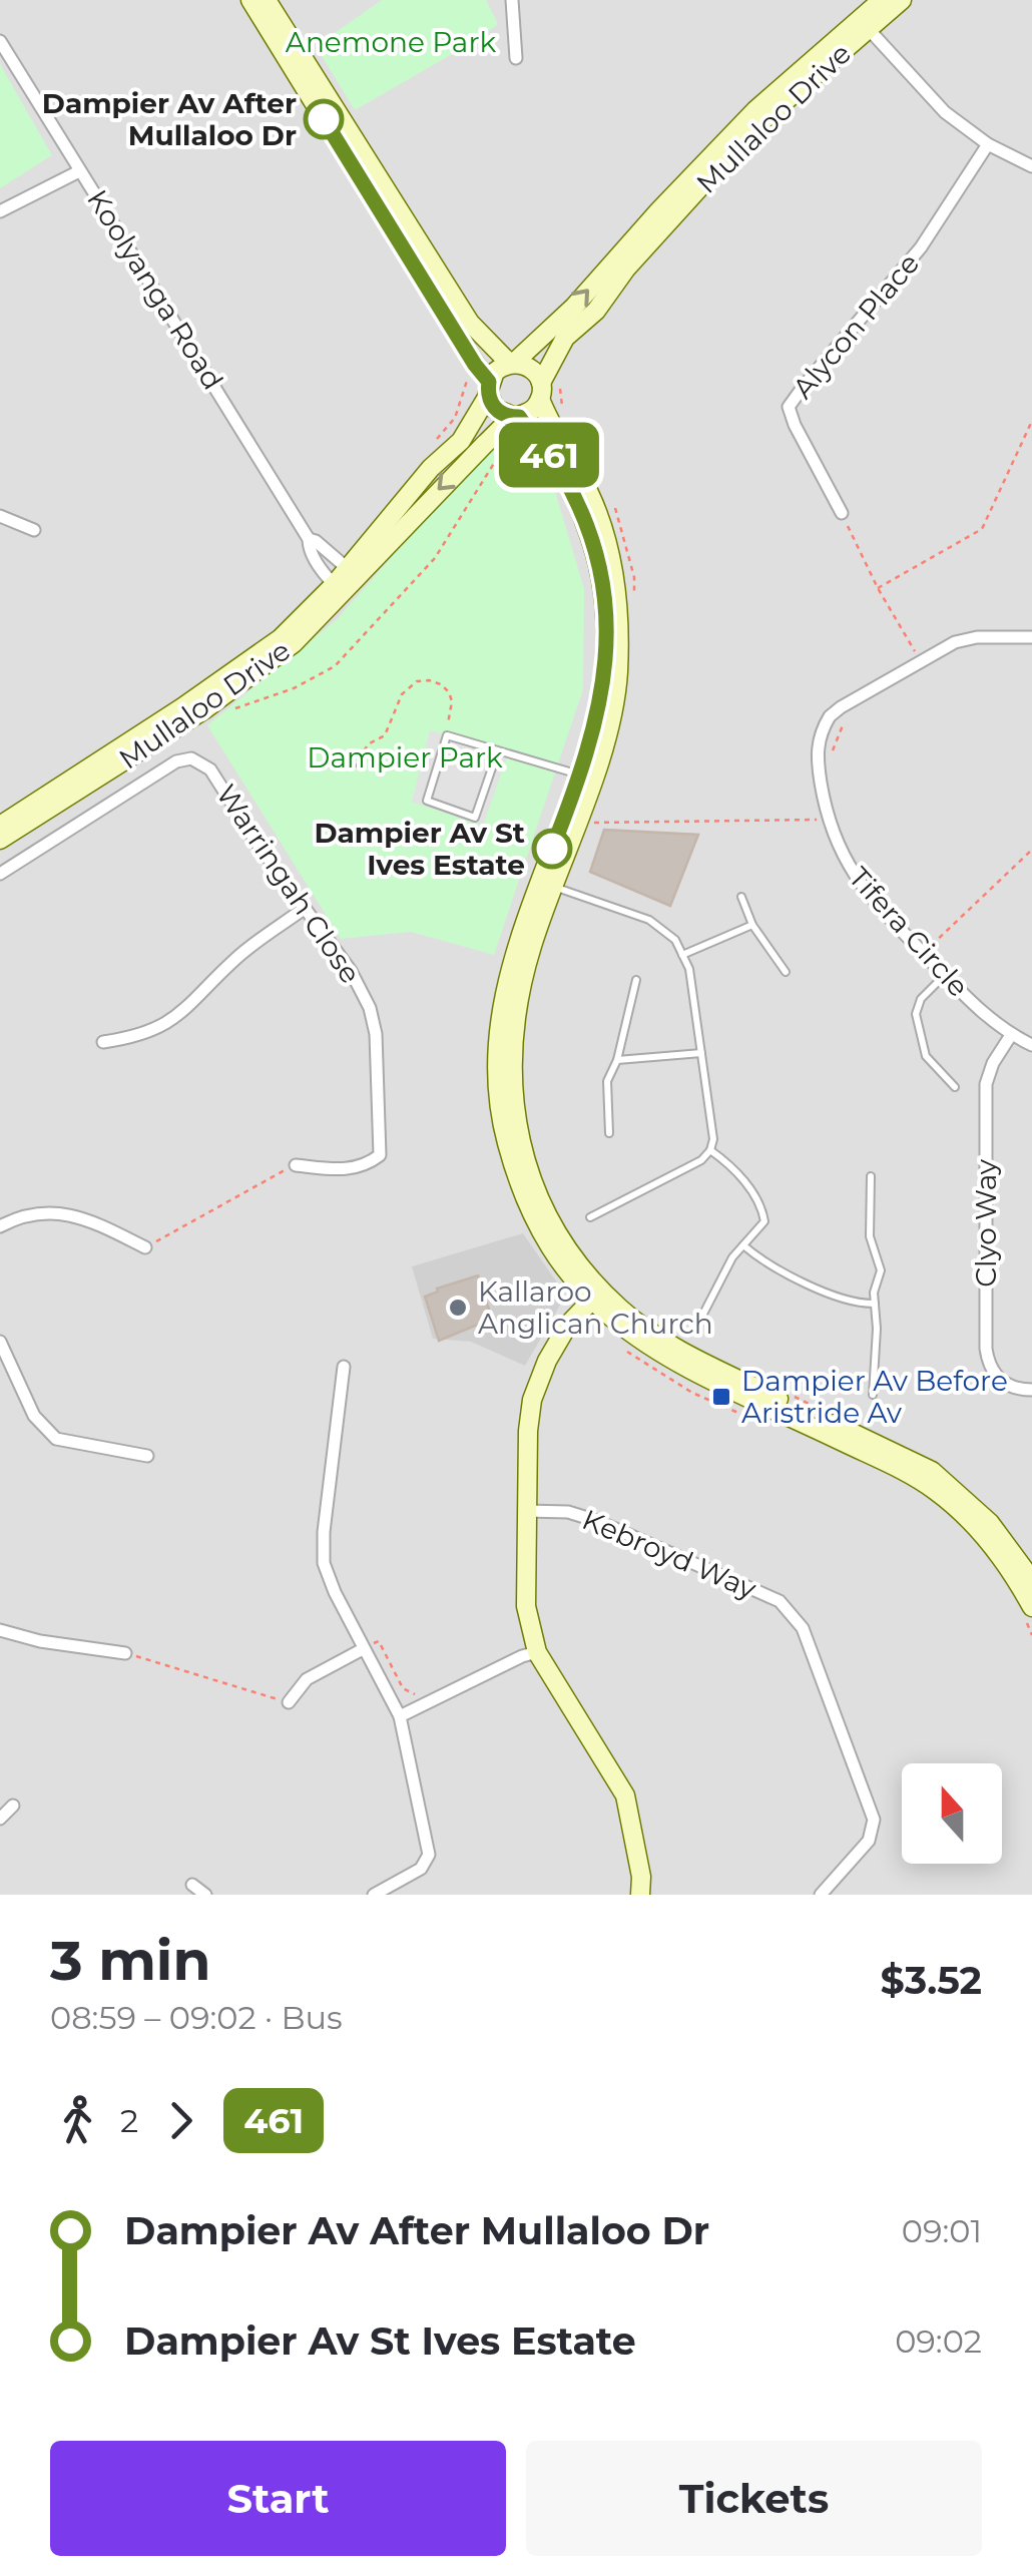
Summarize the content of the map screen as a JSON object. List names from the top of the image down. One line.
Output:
{"streets":{"main road":["Mullaloo Drive"],"street":["Koolyanga Road","Alycon Place","Warringah Close","Tifera Circle","Clyo Way","Kebroyd Way"]},"crossings":[["Mullaloo Drive","Koolyanga Road"],["Tifera Circle","Clyo Way"]],"parks":["Anemone Park","Dampier Park"],"places":{"other":["Dampier Av After Mullaloo Dr","Dampier Av St Ives Estate","Kallaroo Anglican Church"],"transit":["Dampier Av Before Aristride Av"]},"lines":["bus line 461"],"north":"top","page":{"on_map":"461","heading":["3 min","08:59 – 09:02 · Bus","$3.52"],"legs":["2","461"],"list":[{"name":"Dampier Av After Mullaloo Dr","value":"09:01"},{"name":"Dampier Av St Ives Estate","value":"09:02"}],"buttons":["Start","Tickets"]}}
